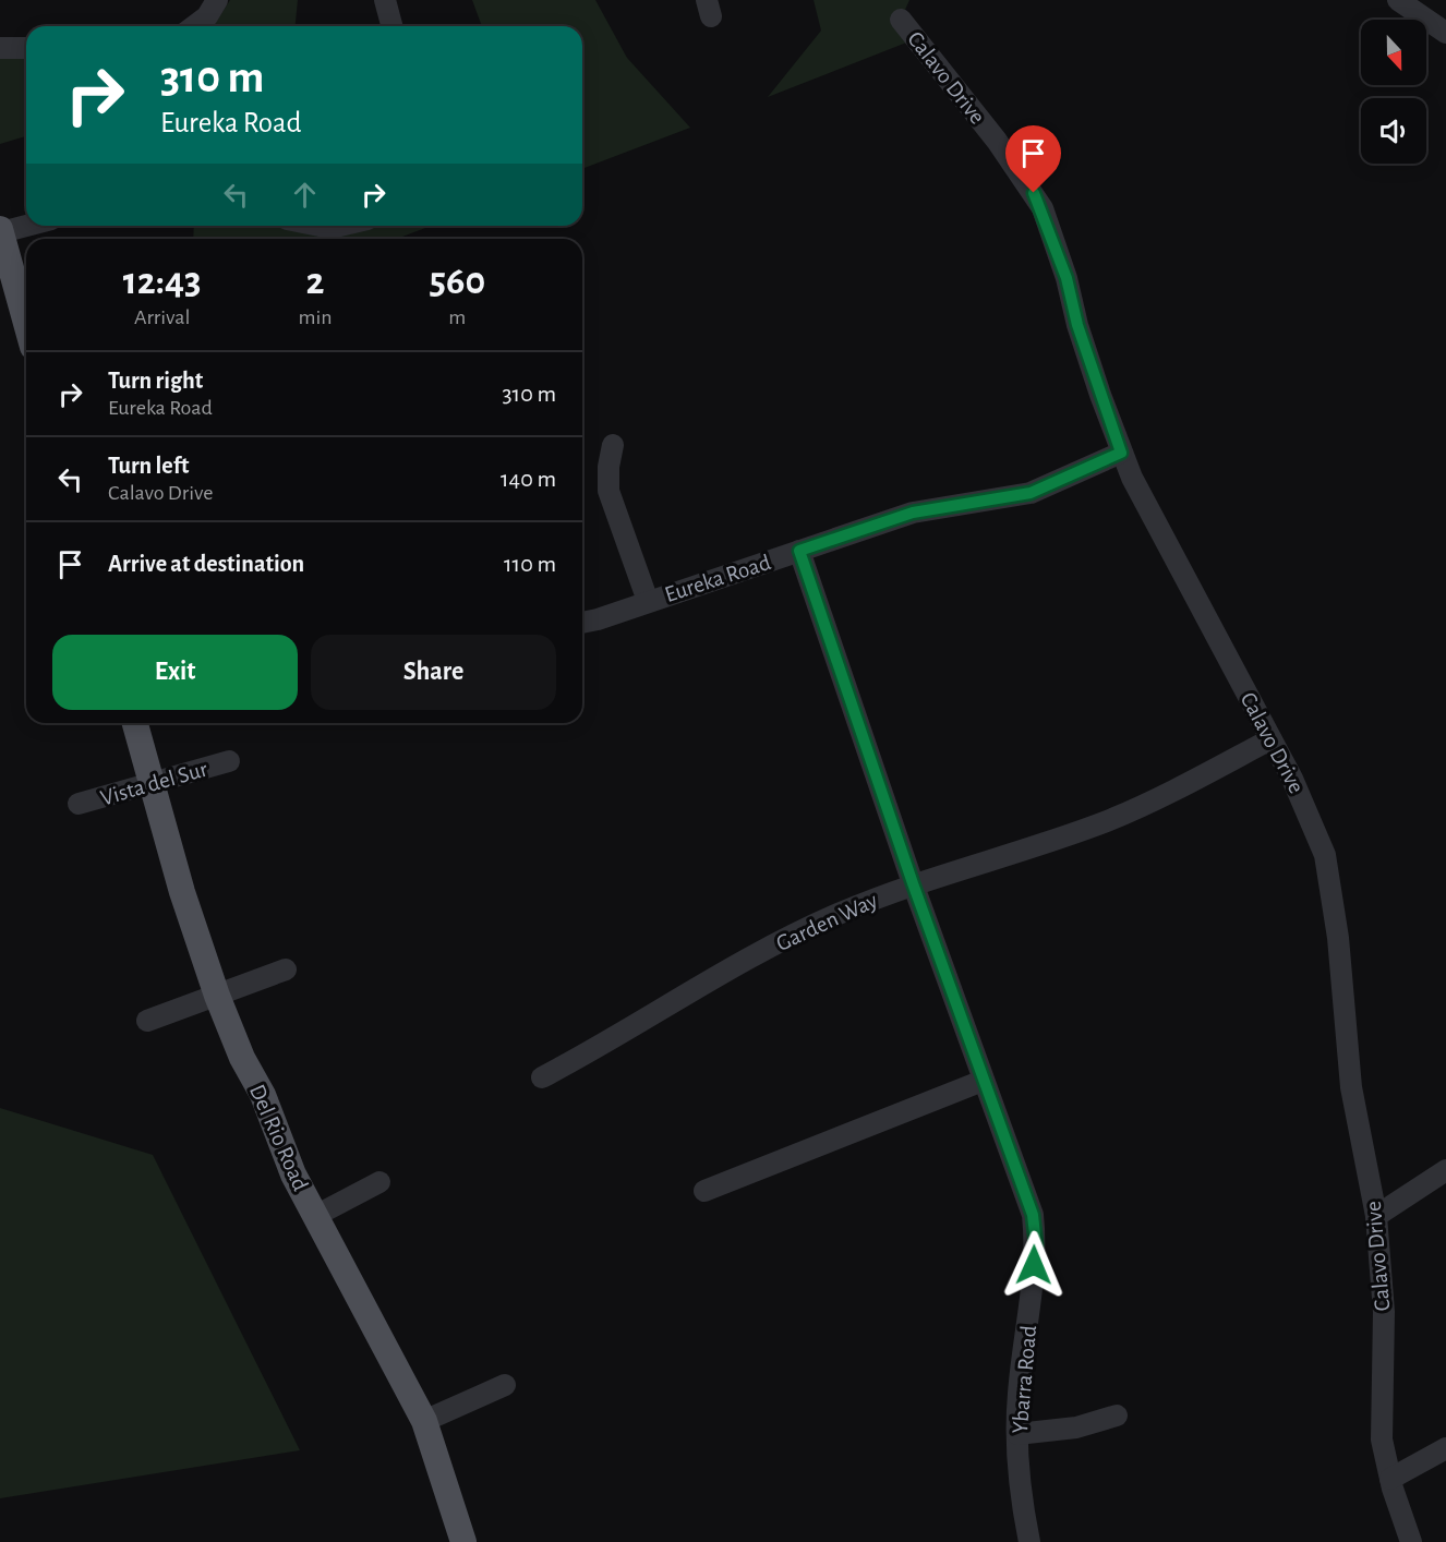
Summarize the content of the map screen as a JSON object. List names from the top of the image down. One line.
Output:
{"streets":{"main road":["Del Rio Road"],"street":["Calavo Drive","Eureka Road","Vista del Sur","Garden Way","Ybarra Road"]},"crossings":[["Calavo Drive","Eureka Road"],["Calavo Drive","Garden Way"],["Eureka Road","Ybarra Road"],["Vista del Sur","Del Rio Road"],["Garden Way","Ybarra Road"]],"north":"bottom","page":{"turn":["310 m","Eureka Road"],"eta":["12:43","Arrival","2","min","560","m"],"list":[{"name":"Turn right","note":"Eureka Road","value":"310 m"},{"name":"Turn left","note":"Calavo Drive","value":"140 m"},{"name":"Arrive at destination","value":"110 m"}],"buttons":["Exit","Share"]}}
